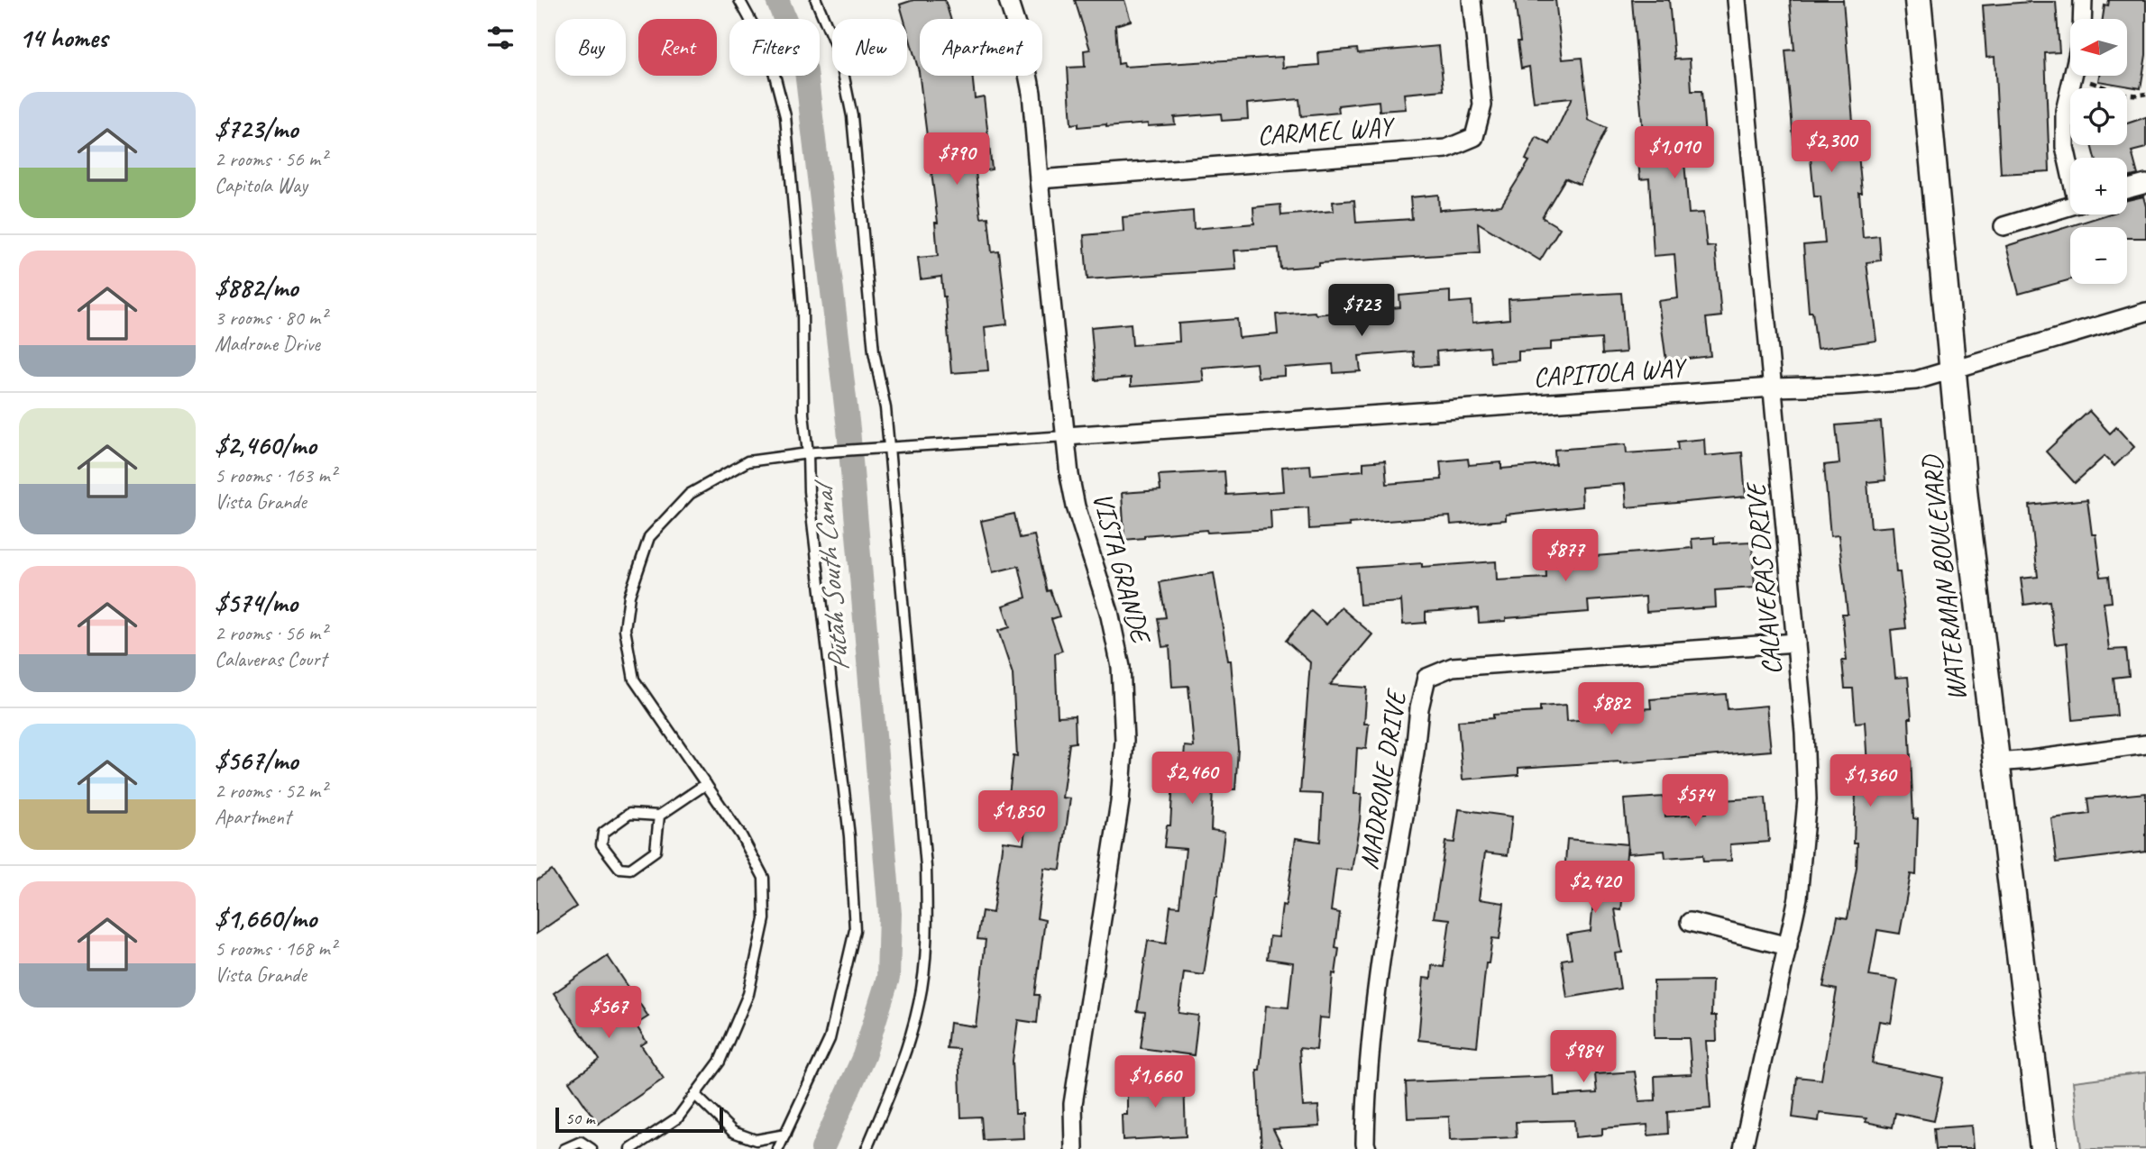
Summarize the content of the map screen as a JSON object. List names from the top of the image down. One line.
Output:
{"streets":{"main road":["WATERMAN BOULEVARD"],"street":["CARMEL WAY","CAPITOLA WAY","VISTA GRANDE","CALAVERAS DRIVE","MADRONE DRIVE"]},"crossings":[["CARMEL WAY","VISTA GRANDE"],["CAPITOLA WAY","VISTA GRANDE"],["CAPITOLA WAY","WATERMAN BOULEVARD"],["CAPITOLA WAY","CALAVERAS DRIVE"],["CALAVERAS DRIVE","MADRONE DRIVE"]],"water":["Putah South Canal"],"scale_bar":"50 m","north":"left","page":{"heading":"14 homes","map_buttons":["+","−"],"chip":["Buy","Rent","Filters","New","Apartment"],"list":[{"name":"$723/mo","note":"2 rooms · 56 m² · Capitola Way"},{"name":"$882/mo","note":"3 rooms · 80 m² · Madrone Drive"},{"name":"$2,460/mo","note":"5 rooms · 163 m² · Vista Grande"},{"name":"$574/mo","note":"2 rooms · 56 m² · Calaveras Court"},{"name":"$567/mo","note":"2 rooms · 52 m² · Apartment"},{"name":"$1,660/mo","note":"5 rooms · 168 m² · Vista Grande"}],"price":["$2,300","$1,010","$790","$723","$877","$882","$2,460","$1,360","$574","$1,850","$2,420","$567","$984","$1,660"],"scale":"50 m"}}
